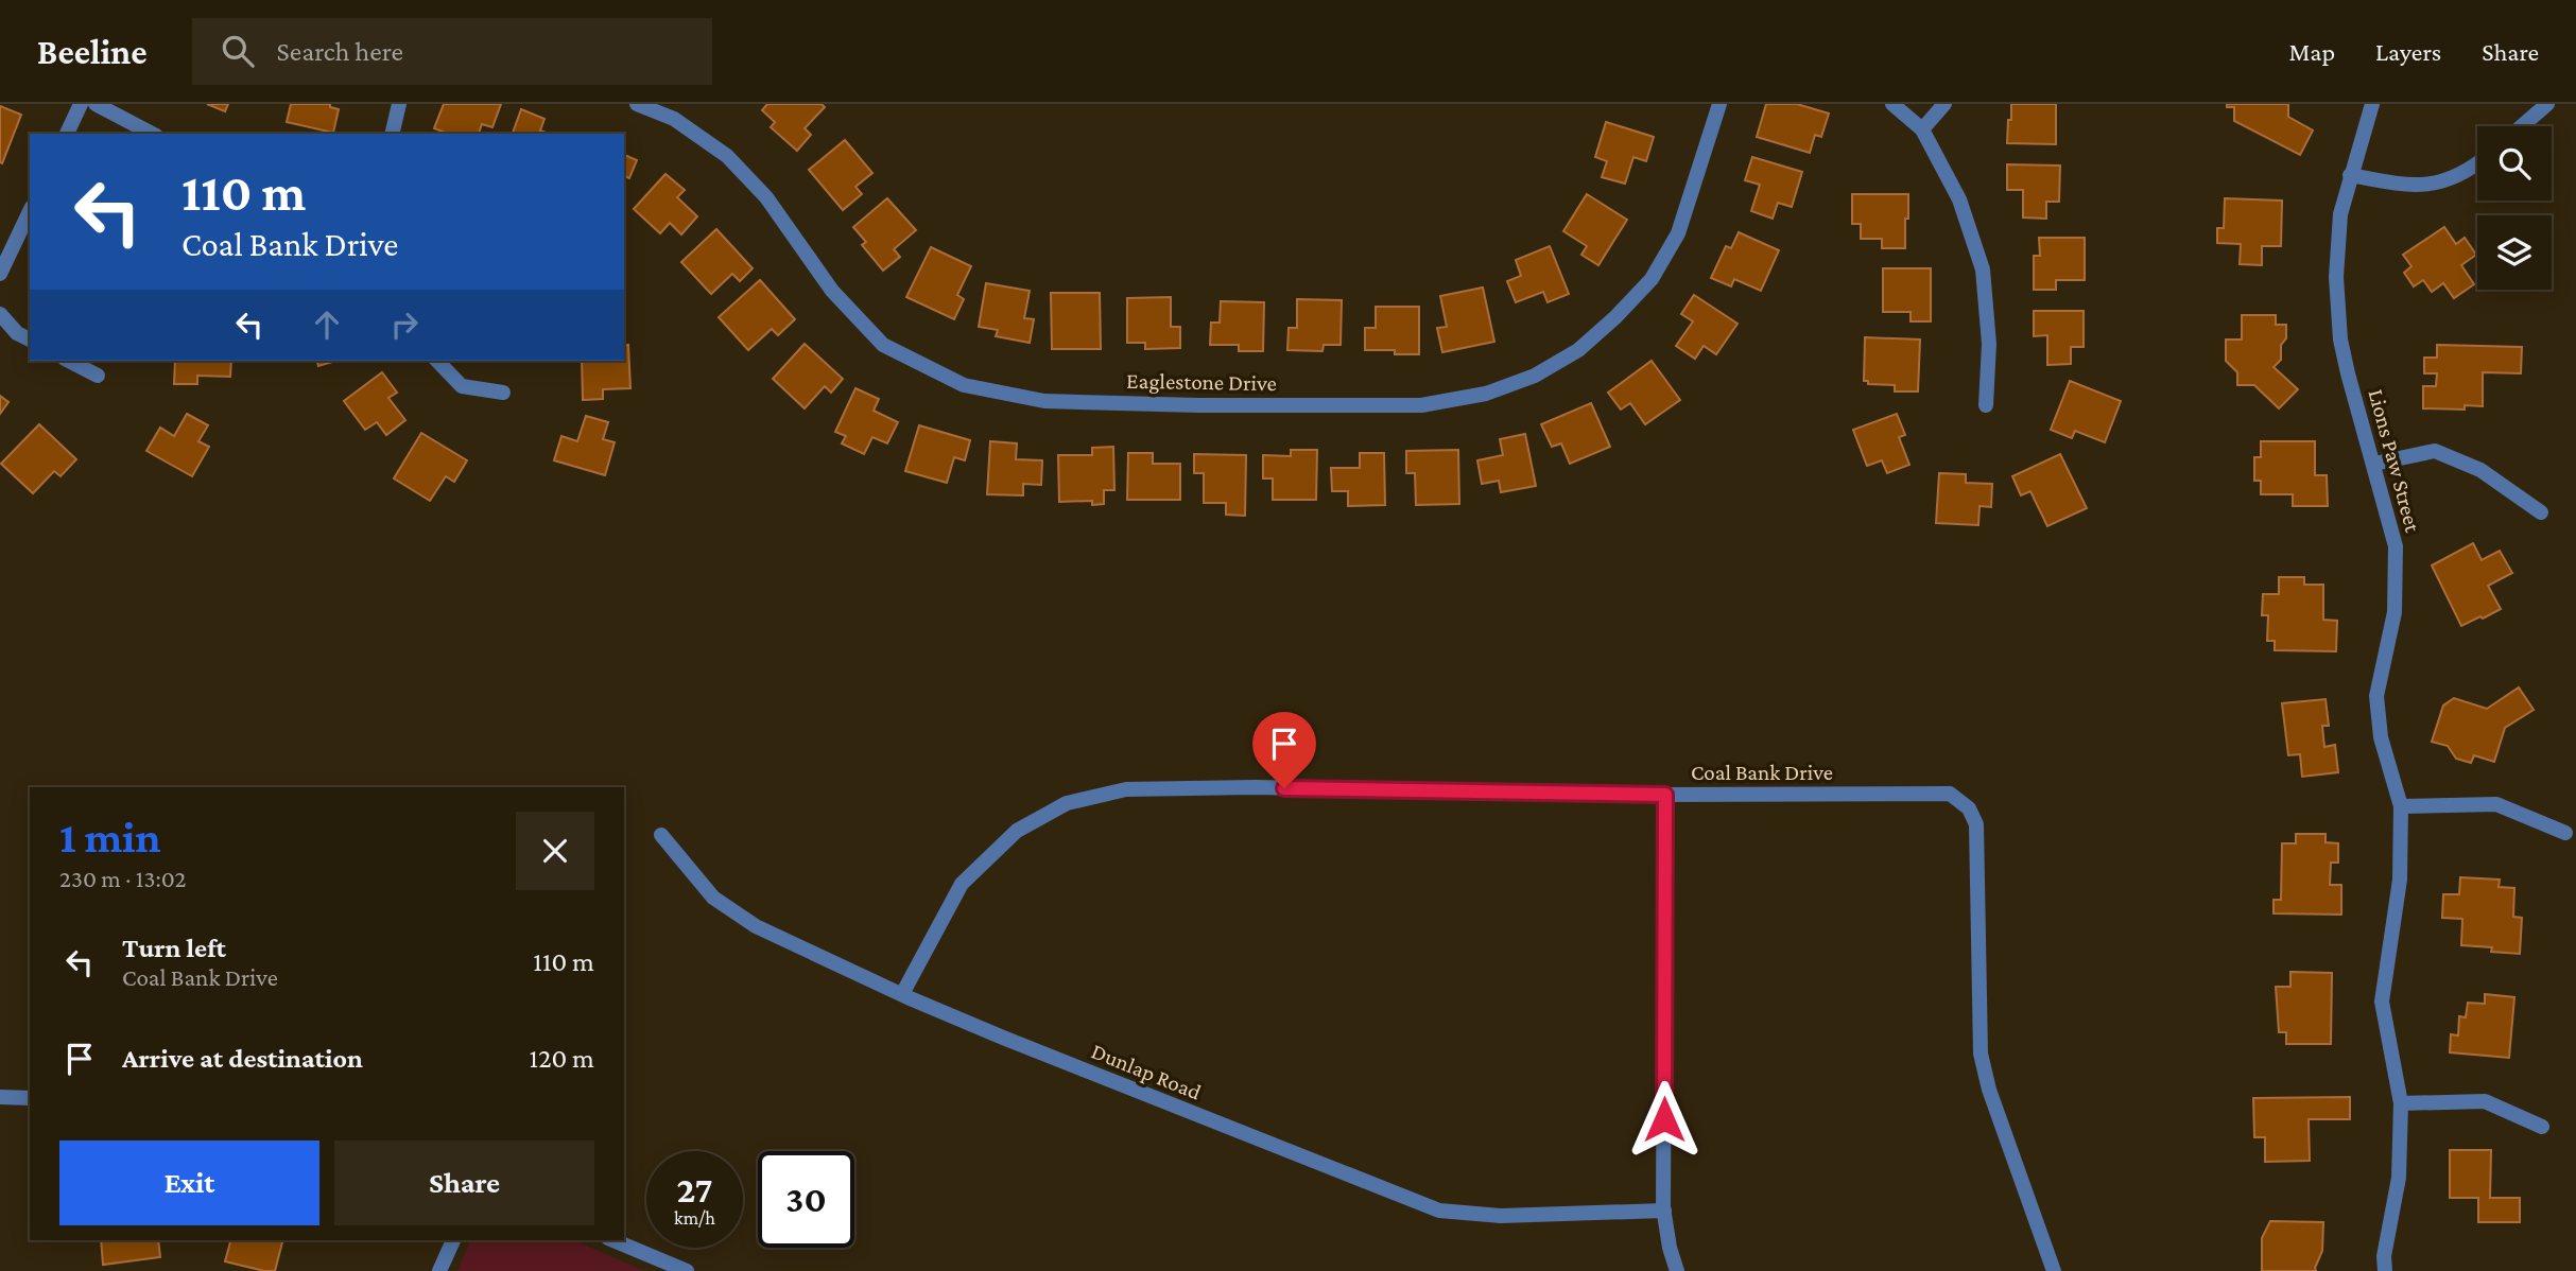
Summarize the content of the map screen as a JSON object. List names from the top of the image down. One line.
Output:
{"streets":{"street":["Eaglestone Drive","Lions Paw Street","Coal Bank Drive","Dunlap Road"]},"crossings":[["Coal Bank Drive","Dunlap Road"]],"page":{"header":"Beeline","search":"Search here","nav":["Map","Layers","Share"],"turn":["110 m","Coal Bank Drive"],"heading":["1 min","230 m · 13:02"],"list":[{"name":"Turn left","note":"Coal Bank Drive","value":"110 m"},{"name":"Arrive at destination","value":"120 m"}],"buttons":["Exit","Share"],"speed":"27 km/h","limit":"30"}}
